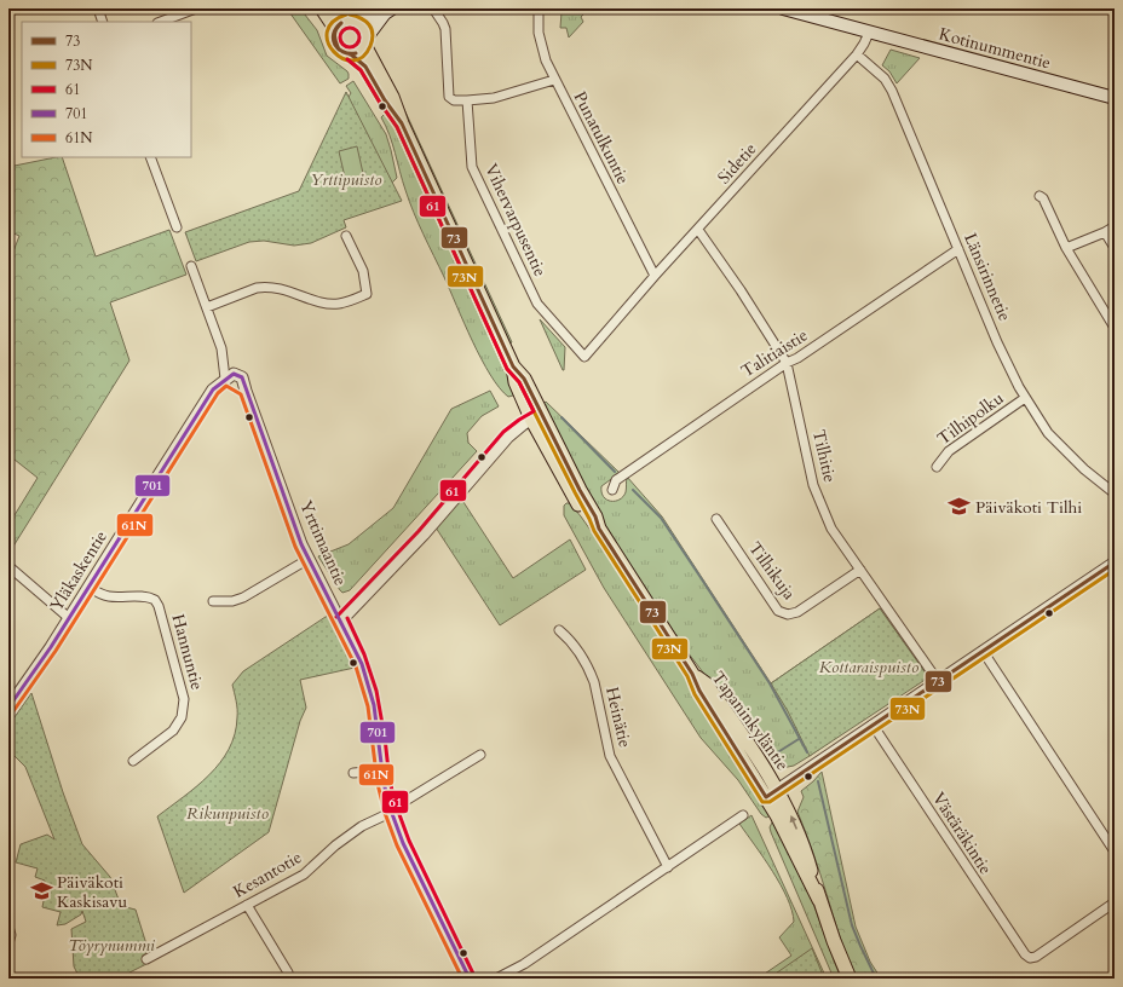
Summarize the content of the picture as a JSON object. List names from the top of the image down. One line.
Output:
{"streets":{"main road":["Kotinummentie","Tapaninkyläntie"],"street":["Punatulkuntie","Sidetie","Vihervarpusentie","Länsirinnetie","Talitiaistie","Tilhipolku","Tilhitie","Yrttimaantie","Yläkaskentie","Tilhikuja","Hannuntie","Heinätie","Västäräkintie","Kesantotie"]},"crossings":[["Kotinummentie","Sidetie"],["Punatulkuntie","Sidetie"],["Sidetie","Vihervarpusentie"],["Sidetie","Länsirinnetie"],["Sidetie","Tilhitie"],["Länsirinnetie","Talitiaistie"],["Länsirinnetie","Tilhipolku"],["Talitiaistie","Tilhitie"],["Tilhitie","Tilhikuja"],["Yrttimaantie","Yläkaskentie"],["Yrttimaantie","Kesantotie"],["Yläkaskentie","Hannuntie"]],"parks":["Yrttipuisto","Kottaraispuisto","Rikunpuisto","Töyrynummi"],"places":{"school or university":["Päiväkoti Tilhi","Päiväkoti Kaskisavu"]},"lines":["transit line 73N","transit line 73","transit line 61","transit line 701","transit line 61N"],"legend":["73","73N","61","701","61N"]}
